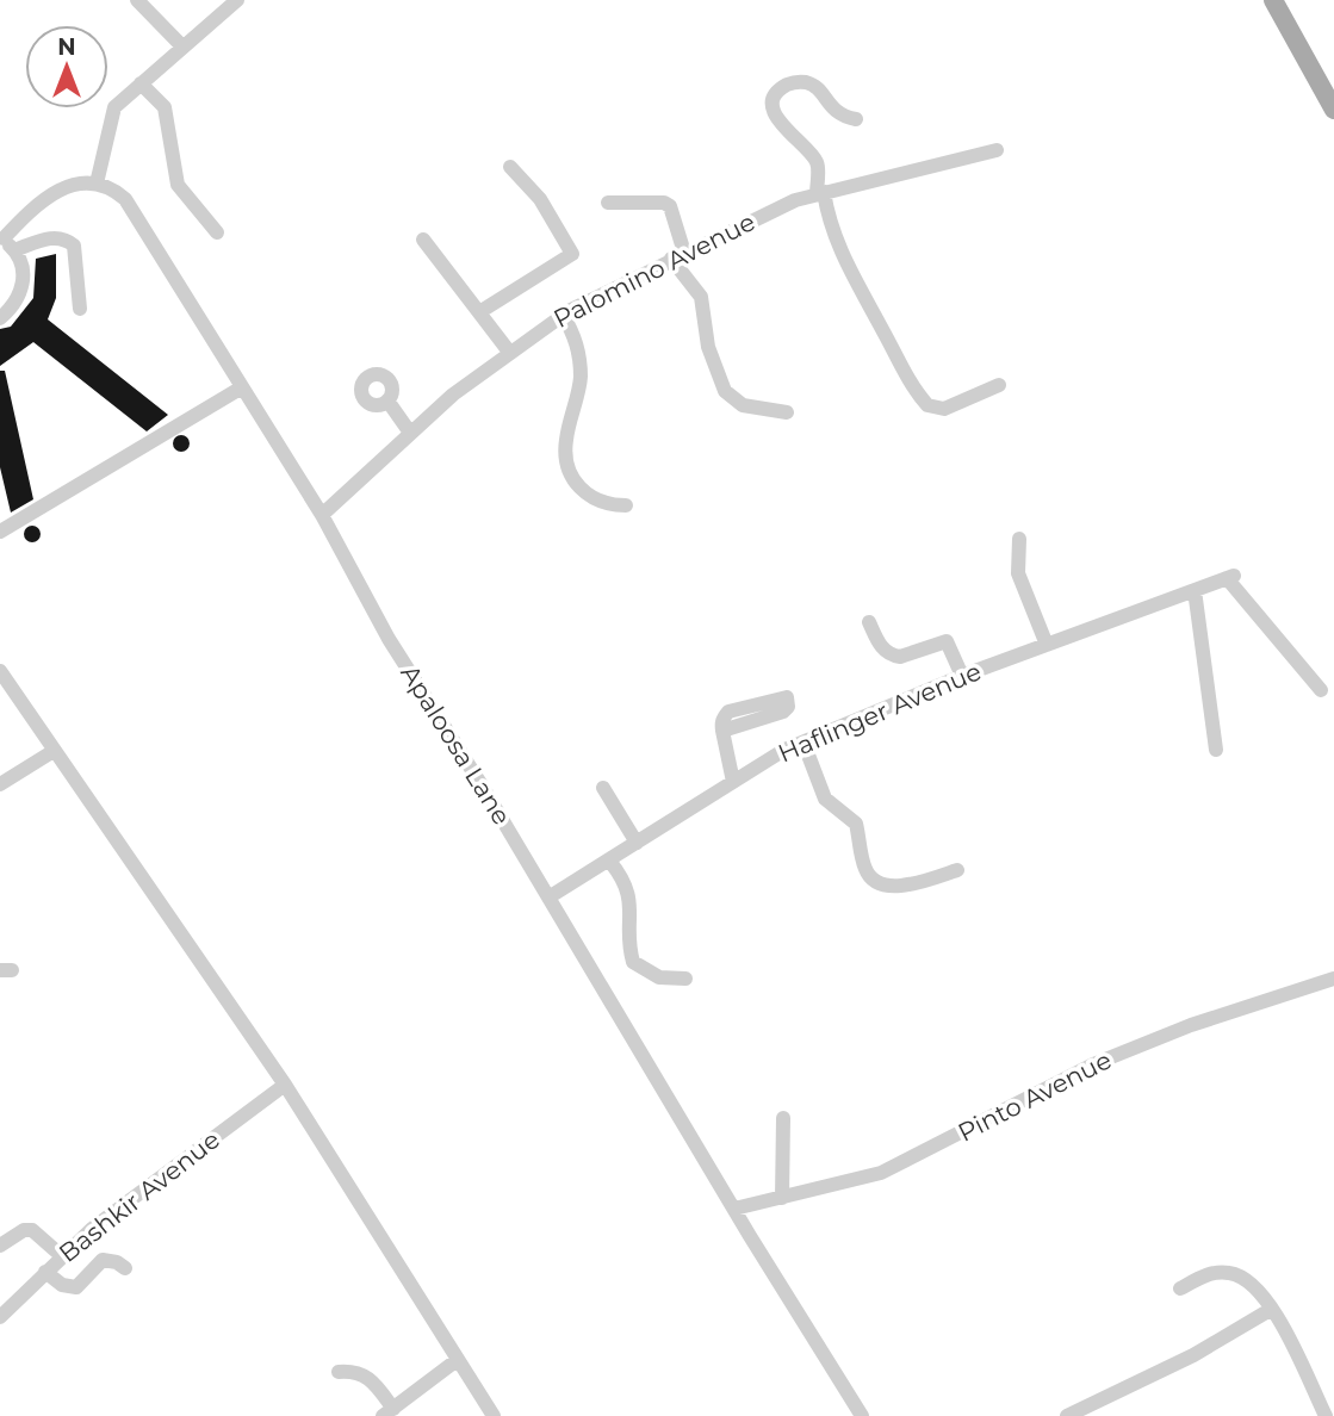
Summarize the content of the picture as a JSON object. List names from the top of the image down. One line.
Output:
{"streets":{"street":["Palomino Avenue","Haflinger Avenue","Apaloosa Lane","Pinto Avenue","Bashkir Avenue"]},"crossings":[["Palomino Avenue","Apaloosa Lane"],["Haflinger Avenue","Apaloosa Lane"],["Apaloosa Lane","Pinto Avenue"]],"north":"top"}
